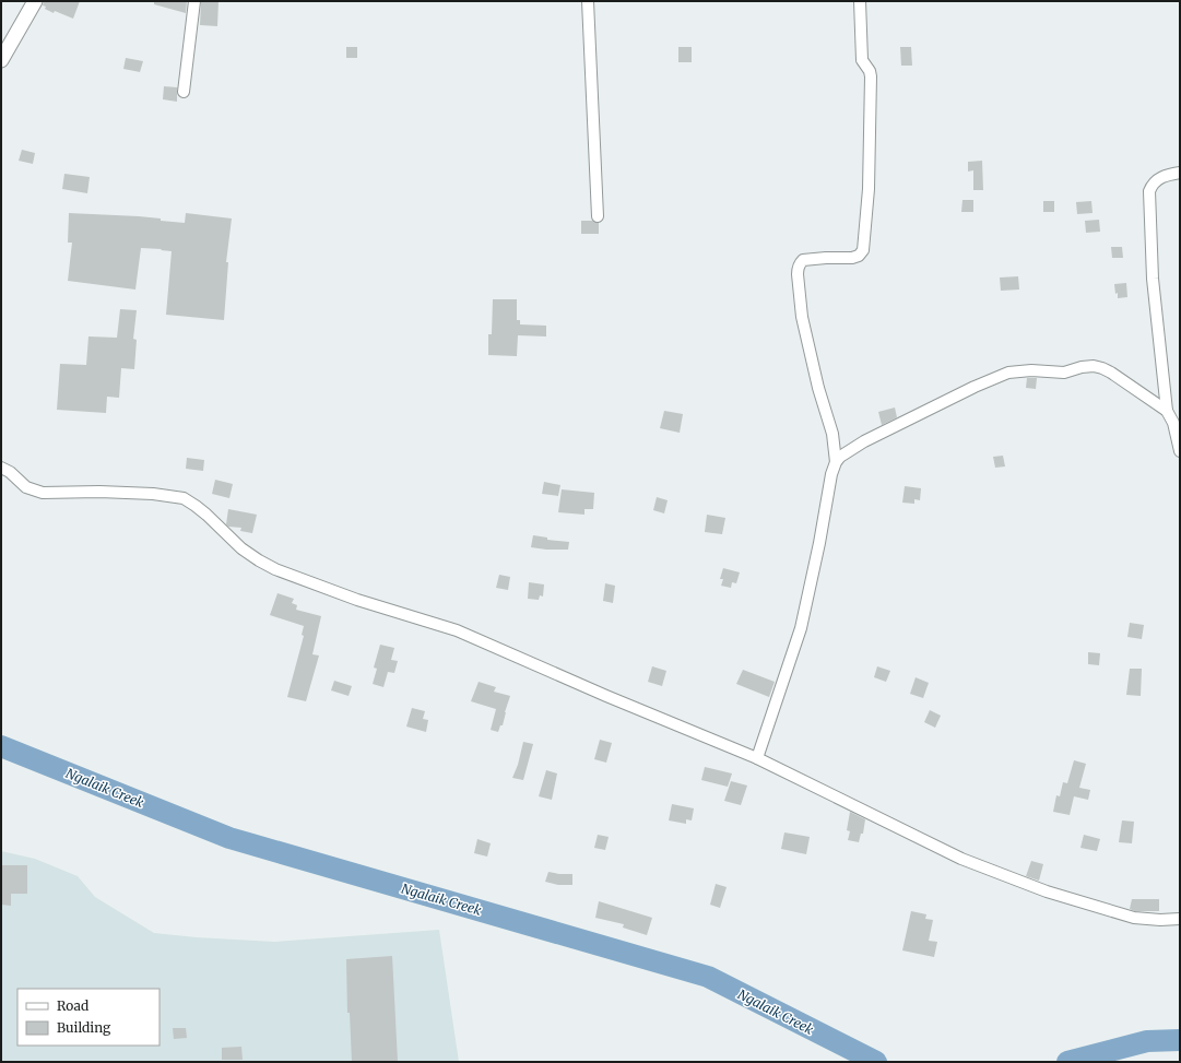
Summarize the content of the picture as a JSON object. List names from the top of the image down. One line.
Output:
{"water":["Ngalaik Creek"],"legend":["Road","Building"]}
